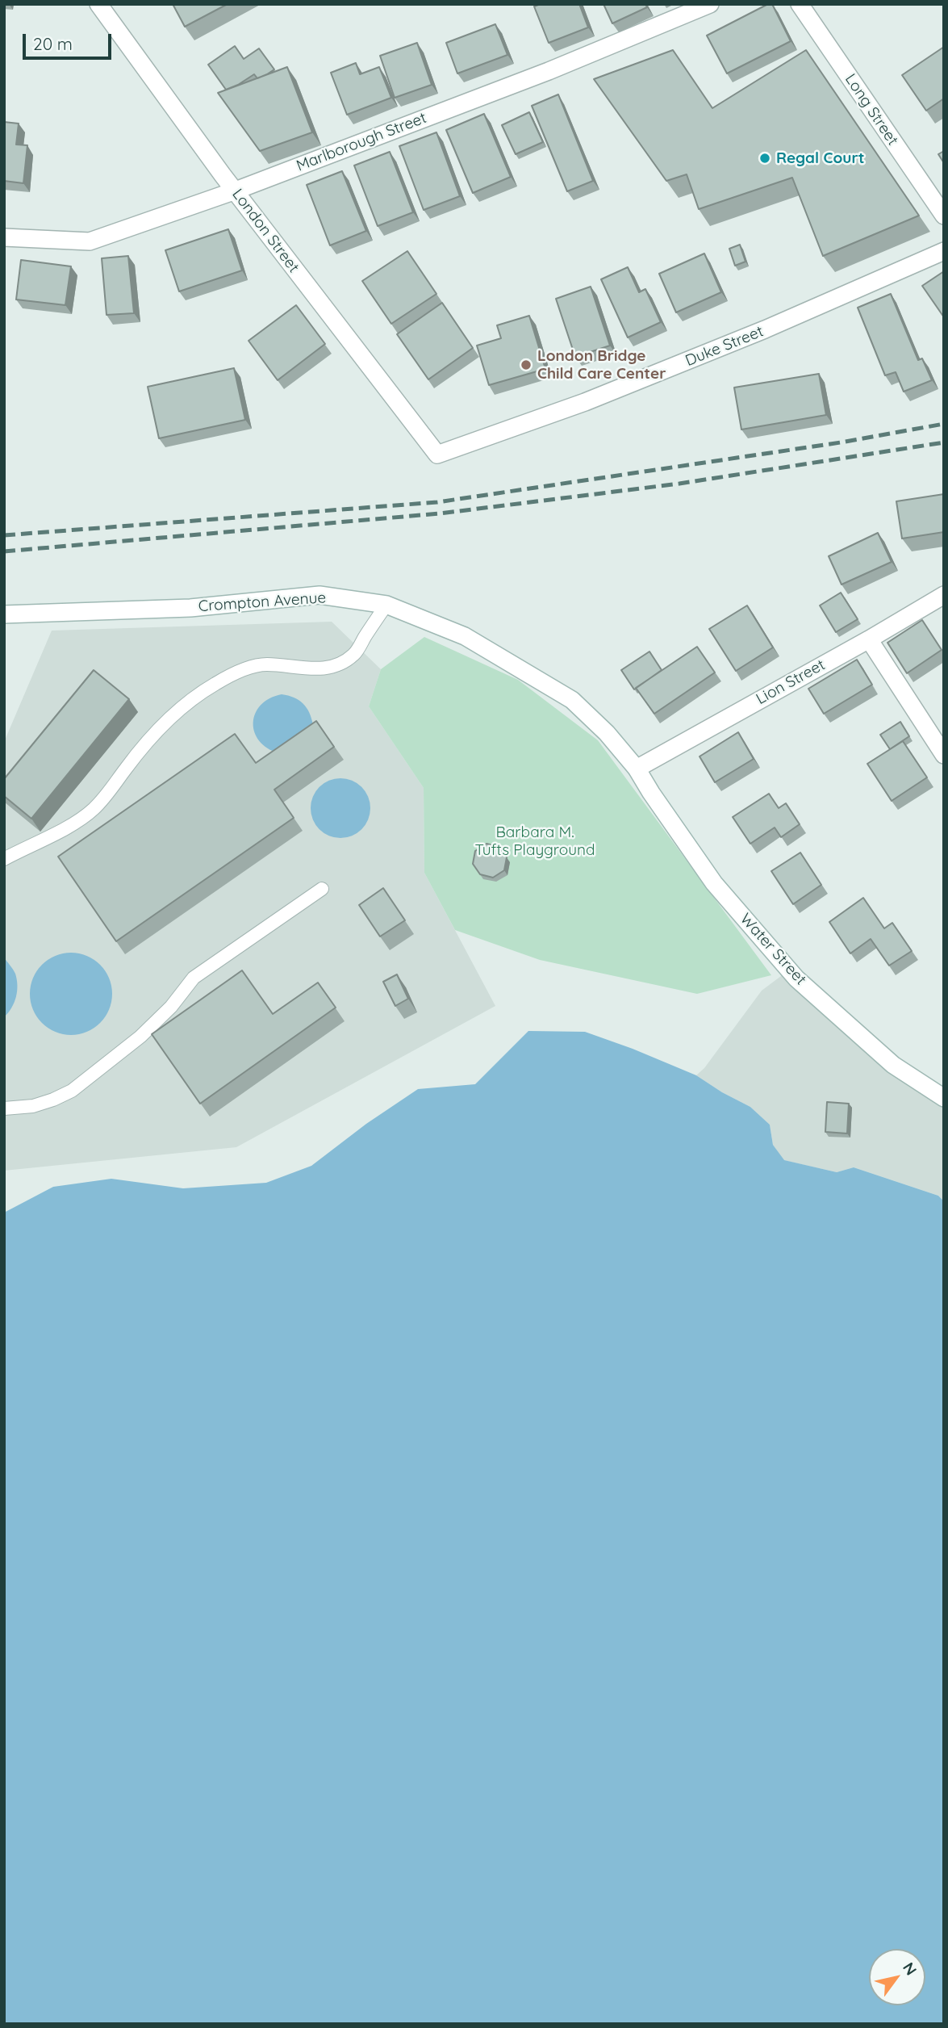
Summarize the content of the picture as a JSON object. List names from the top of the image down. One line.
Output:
{"streets":{"street":["Long Street","Marlborough Street","London Street","Duke Street","Crompton Avenue","Lion Street","Water Street"]},"crossings":[["Marlborough Street","London Street"],["London Street","Duke Street"],["Crompton Avenue","Lion Street"],["Crompton Avenue","Water Street"],["Lion Street","Water Street"]],"parks":["Barbara M. Tufts Playground"],"places":["Regal Court","London Bridge Child Care Center"],"scale_bar":"20 m","north":"top right"}
